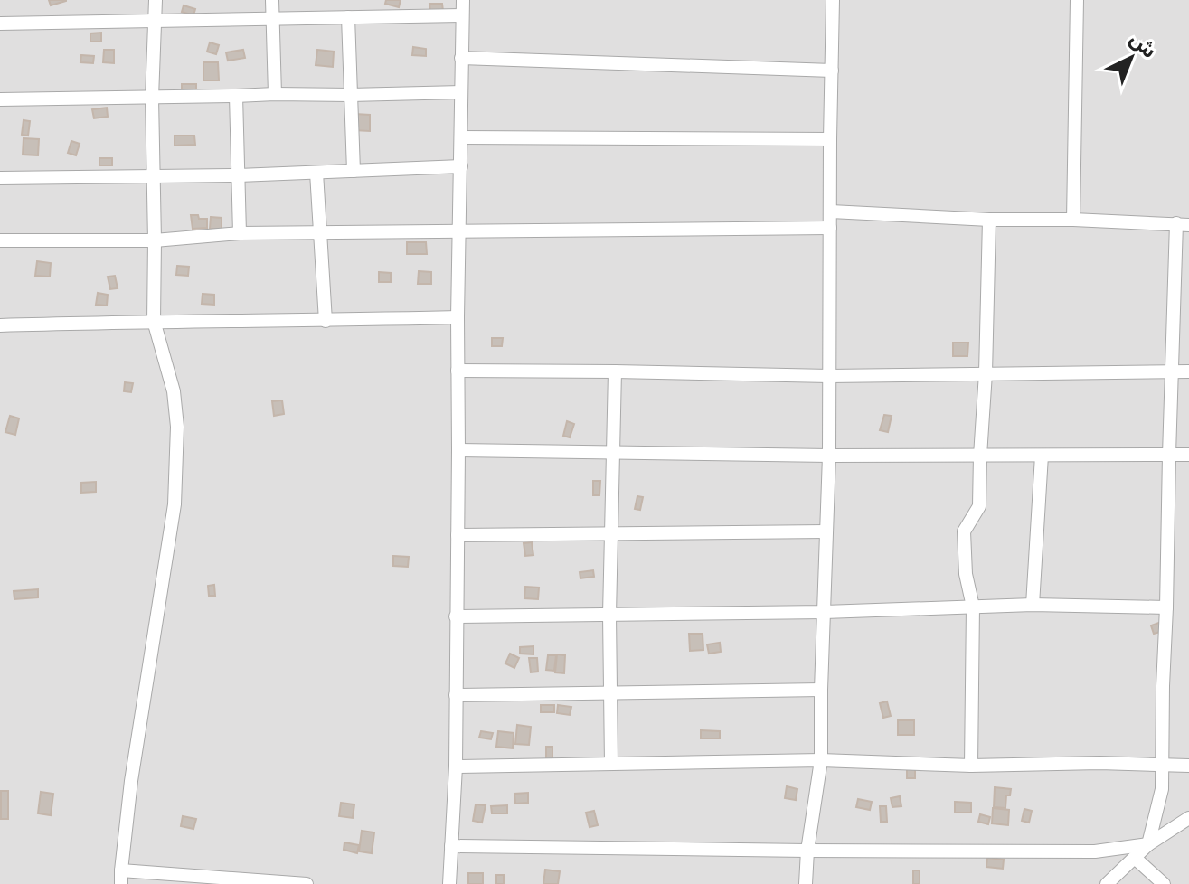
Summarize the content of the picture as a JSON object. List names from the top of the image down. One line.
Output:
{"north":"top right"}
